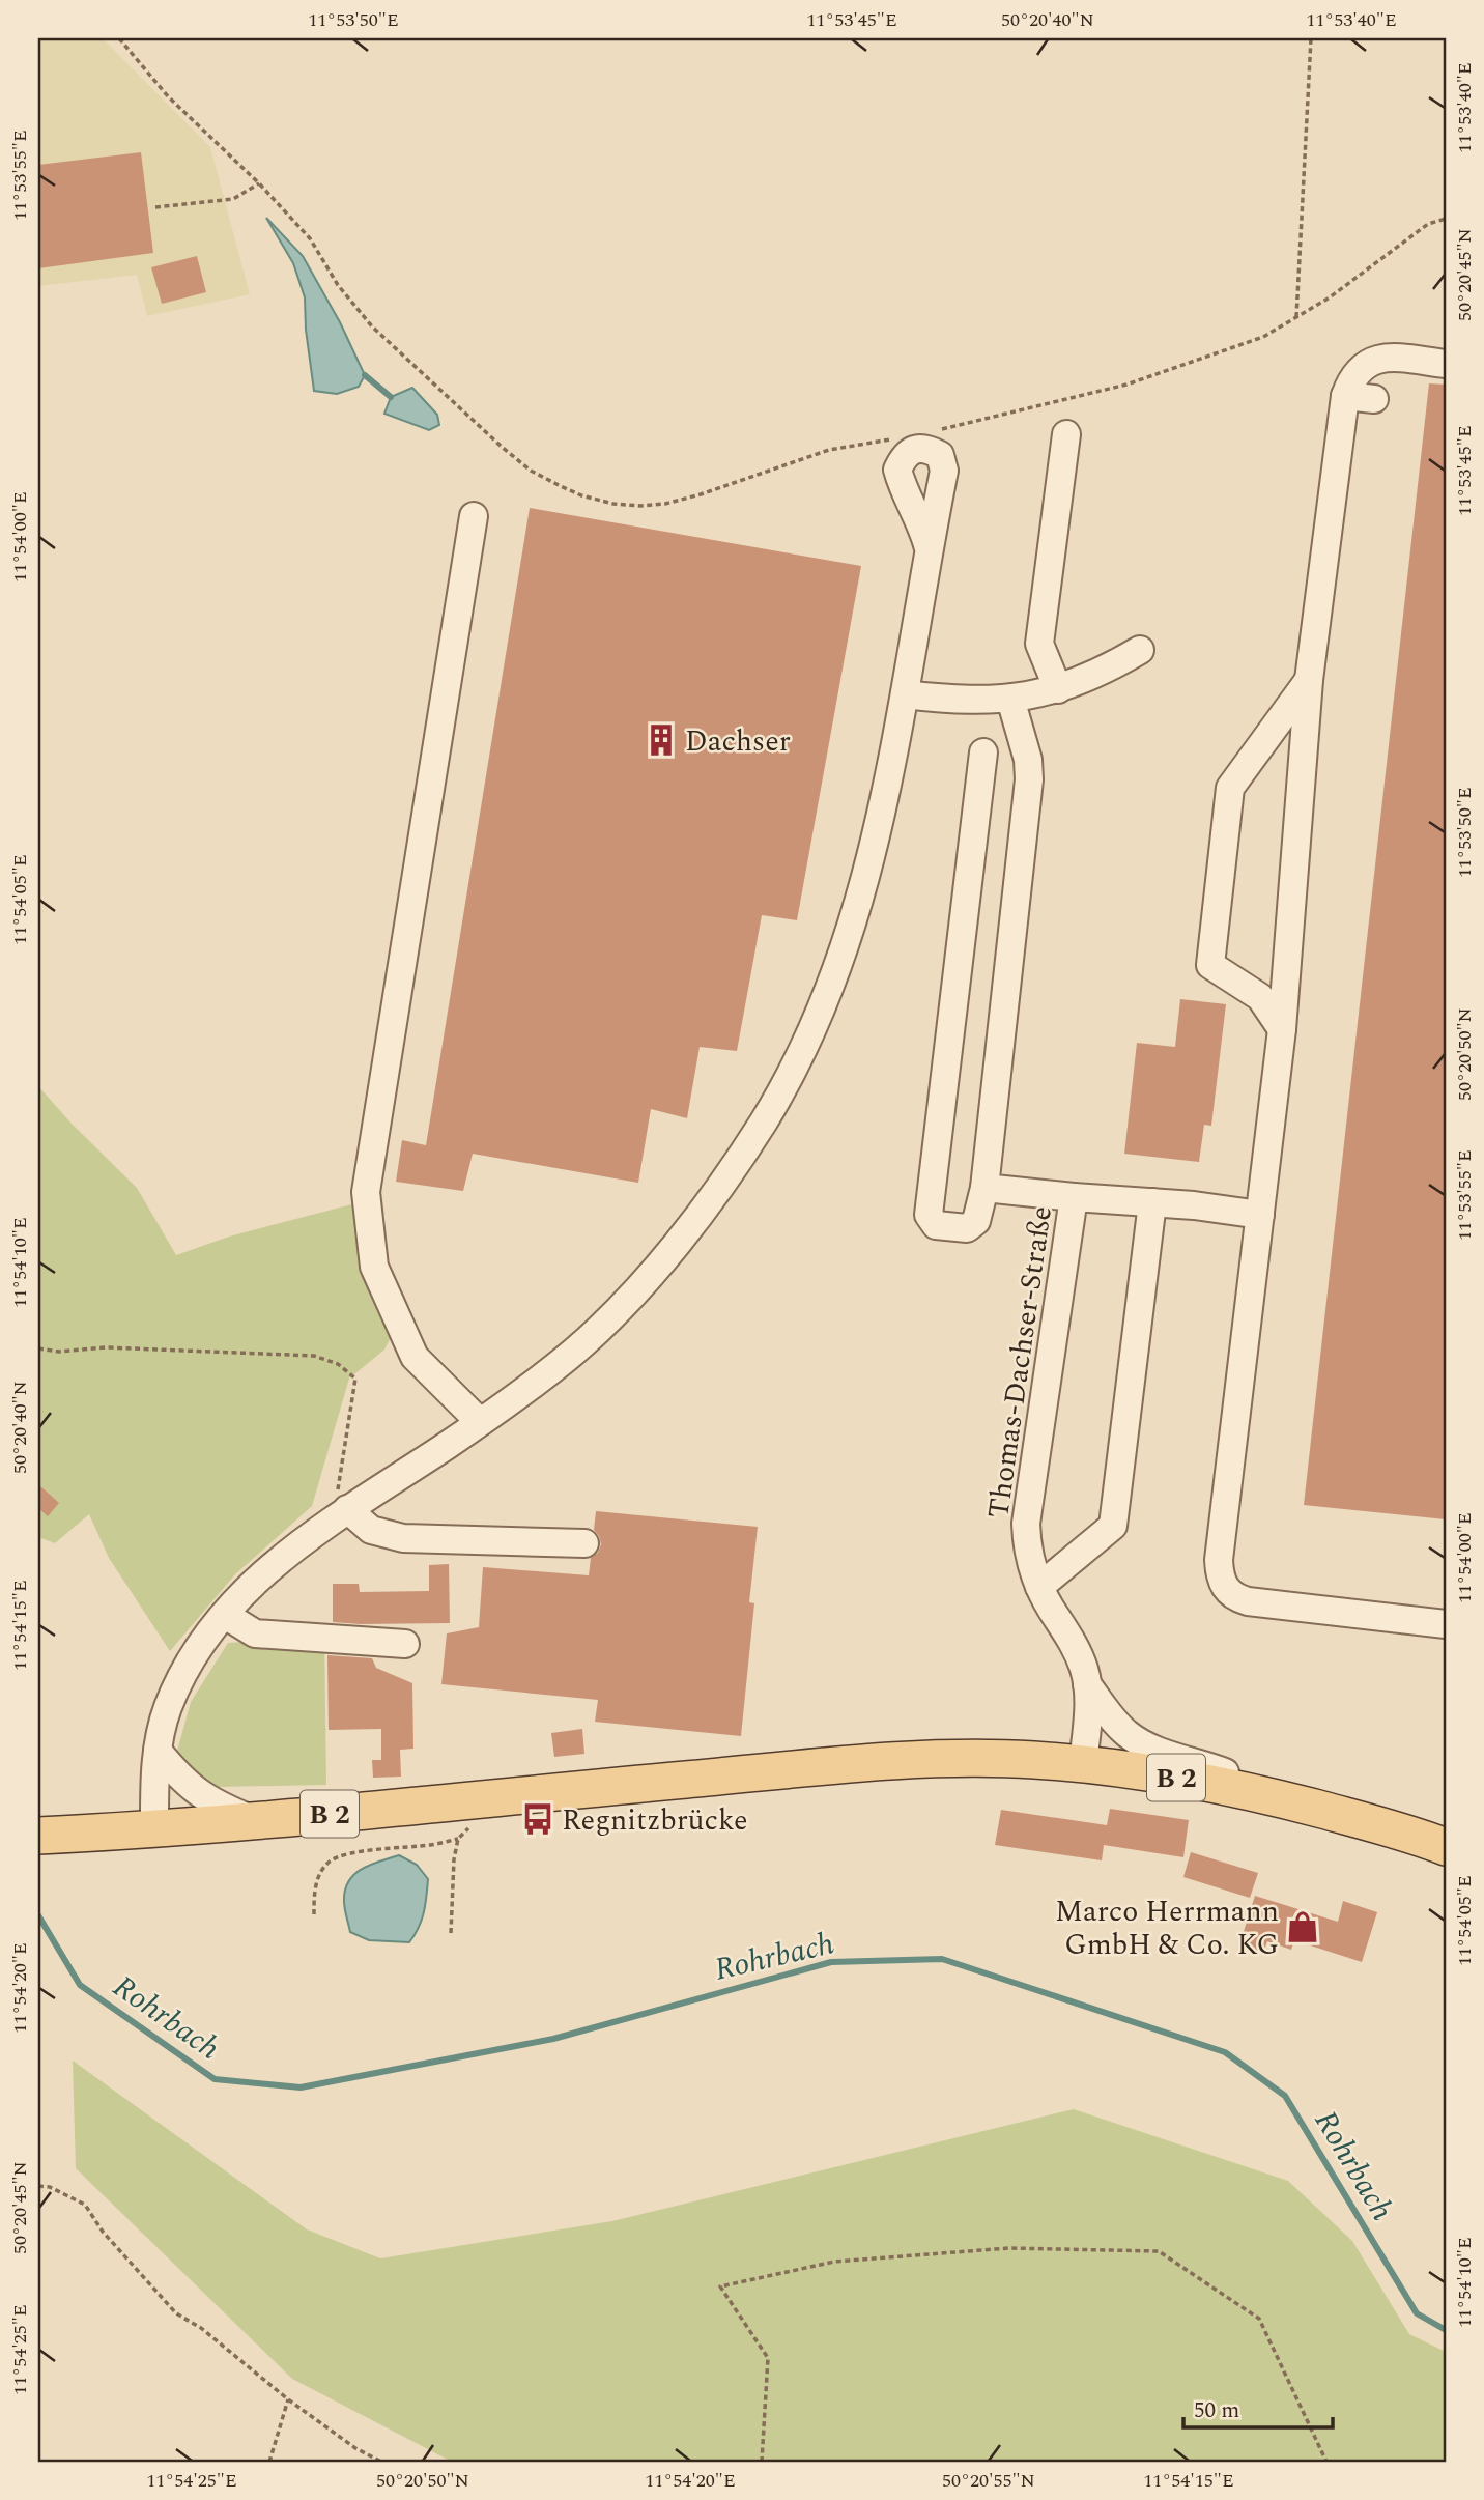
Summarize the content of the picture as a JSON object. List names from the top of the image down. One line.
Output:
{"streets":{"main road":["B 2"],"street":["Thomas-Dachser-Straße"]},"water":["Rohrbach"],"places":{"building":["Dachser"],"bus stop":["Regnitzbrücke"],"shop":["Marco Herrmann GmbH & Co. KG"]},"scale_bar":"50 m","coordinates":["11°53'50\"E","11°53'45\"E","50°20'40\"N","11°53'40\"E","11°53'55\"E","50°20'45\"N","11°54'00\"E","11°54'05\"E","50°20'50\"N","11°54'10\"E","11°54'15\"E","11°54'20\"E","11°54'25\"E","50°20'55\"N"]}
